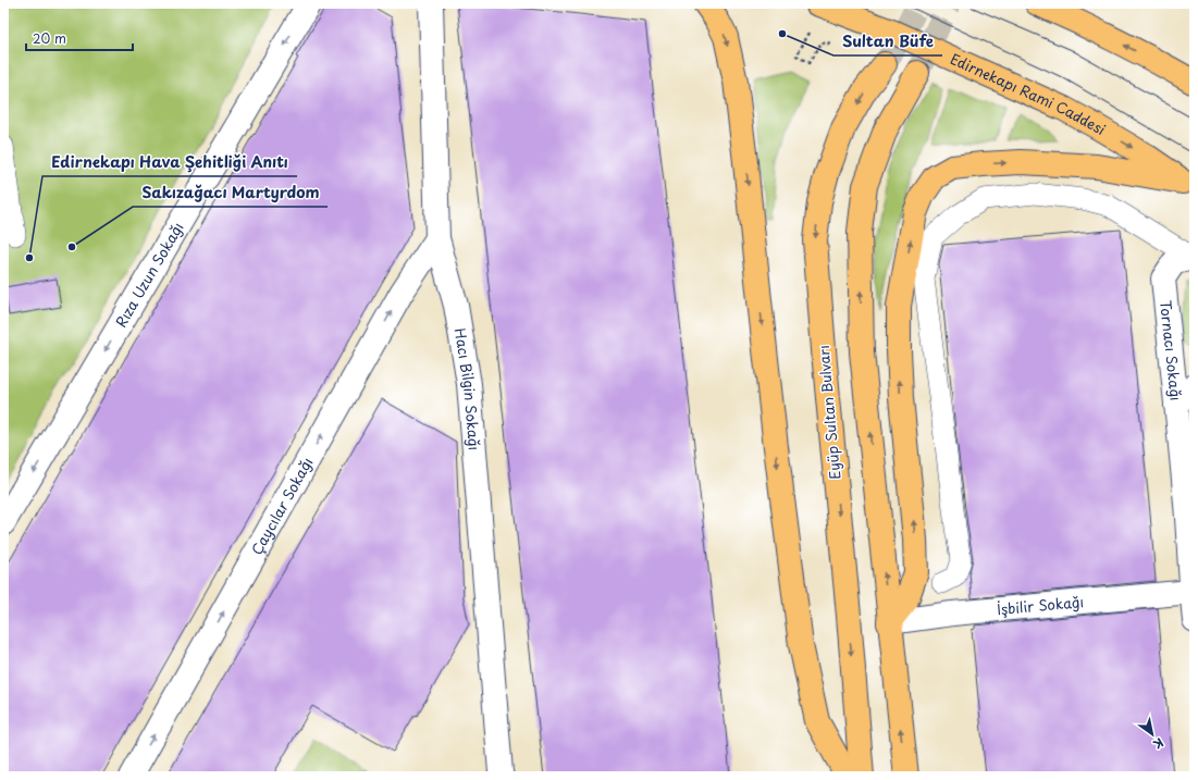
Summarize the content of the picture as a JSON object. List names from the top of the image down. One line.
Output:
{"streets":{"main road":["Edirnekapı Rami Caddesi","Eyüp Sultan Bulvarı"],"street":["Rıza Uzun Sokağı","Tornacı Sokağı","Hacı Bilgin Sokağı","Çaycılar Sokağı","İşbilir Sokağı"]},"crossings":[["Tornacı Sokağı","İşbilir Sokağı"],["Hacı Bilgin Sokağı","Çaycılar Sokağı"]],"one_way":["Rıza Uzun Sokağı","Çaycılar Sokağı"],"places":["Sultan Büfe","Sakızağacı Martyrdom","Edirnekapı Hava Şehitliği Anıtı"],"scale_bar":"20 m","north":"bottom right"}
